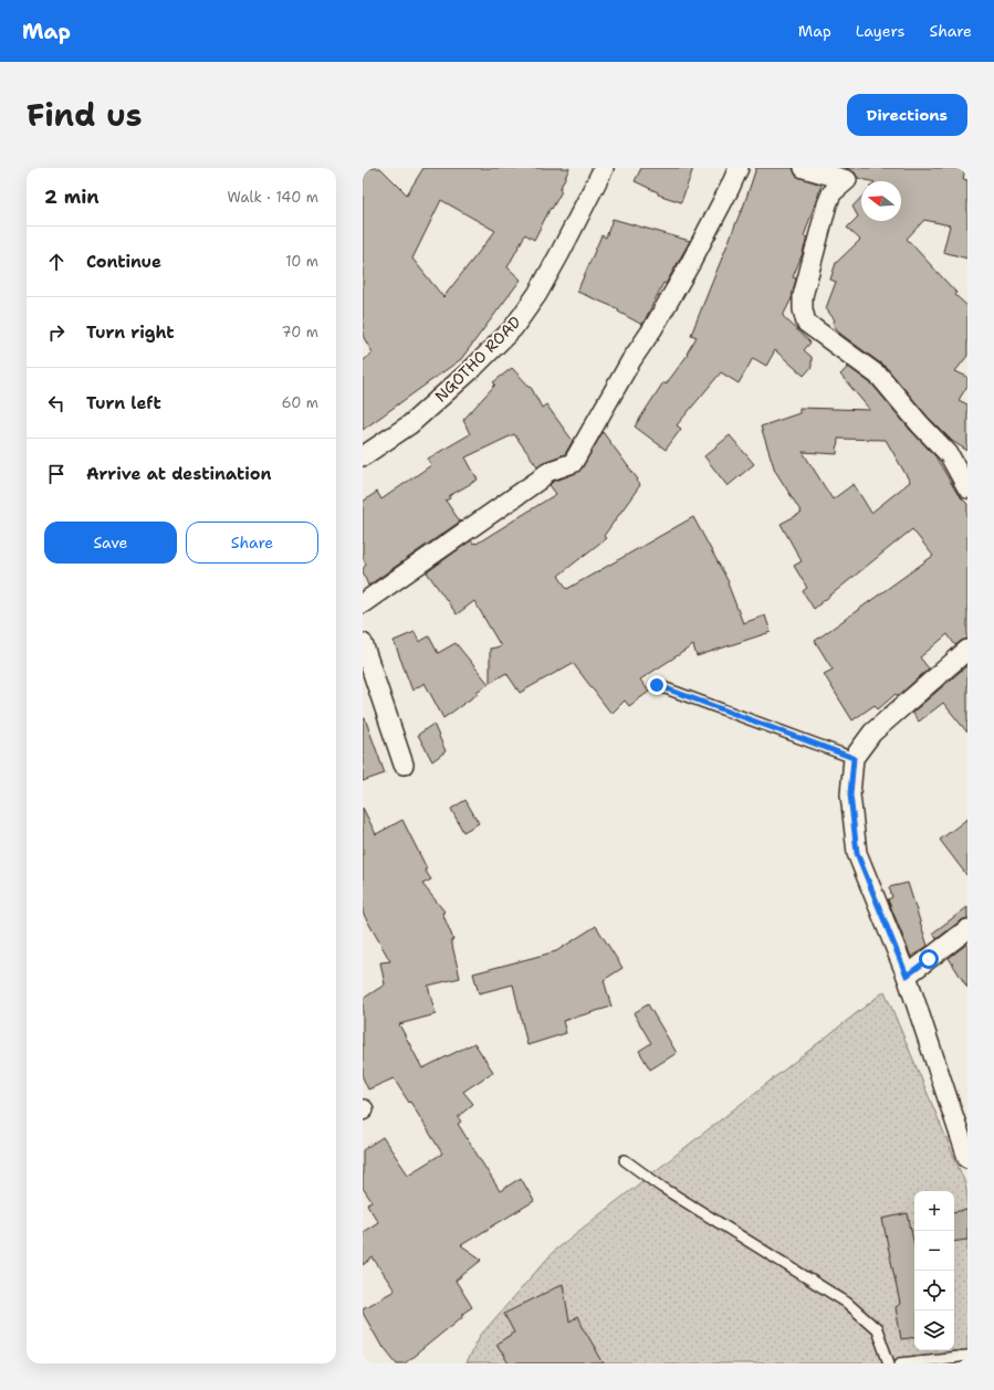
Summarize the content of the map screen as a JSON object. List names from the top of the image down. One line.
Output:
{"streets":{"street":["NGOTHO ROAD"]},"north":"left","page":{"header":"Map","nav":["Map","Layers","Share"],"title":"Find us","buttons":["Directions",["Save","Share"]],"heading":["2 min","Walk · 140 m"],"list":[["Continue","10 m"],["Turn right","70 m"],["Turn left","60 m"],"Arrive at destination"],"map_buttons":["+","−"]}}
